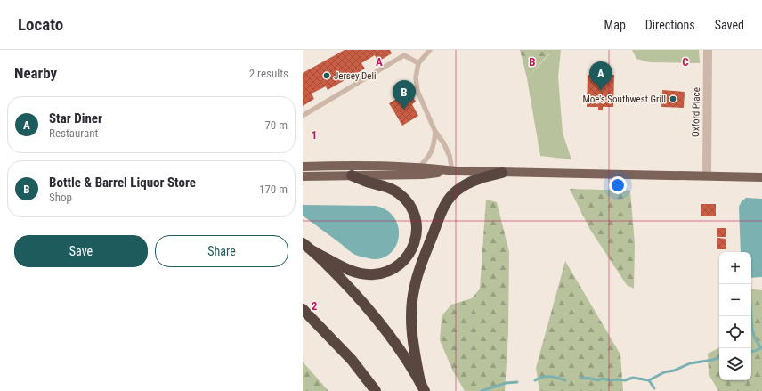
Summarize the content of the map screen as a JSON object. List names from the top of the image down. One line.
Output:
{"streets":{"street":["Oxford Place"]},"places":["Jersey Deli","Moe's Southwest Grill"],"page":{"header":"Locato","nav":["Map","Directions","Saved"],"heading":["Nearby","2 results"],"pins":["A","B"],"list":[{"mark":"A","name":"Star Diner","note":"Restaurant","value":"70 m"},{"mark":"B","name":"Bottle & Barrel Liquor Store","note":"Shop","value":"170 m"}],"buttons":["Save","Share"],"map_buttons":["+","−"]},"grid":{"columns":["A","B","C"],"rows":["1","2"]}}
